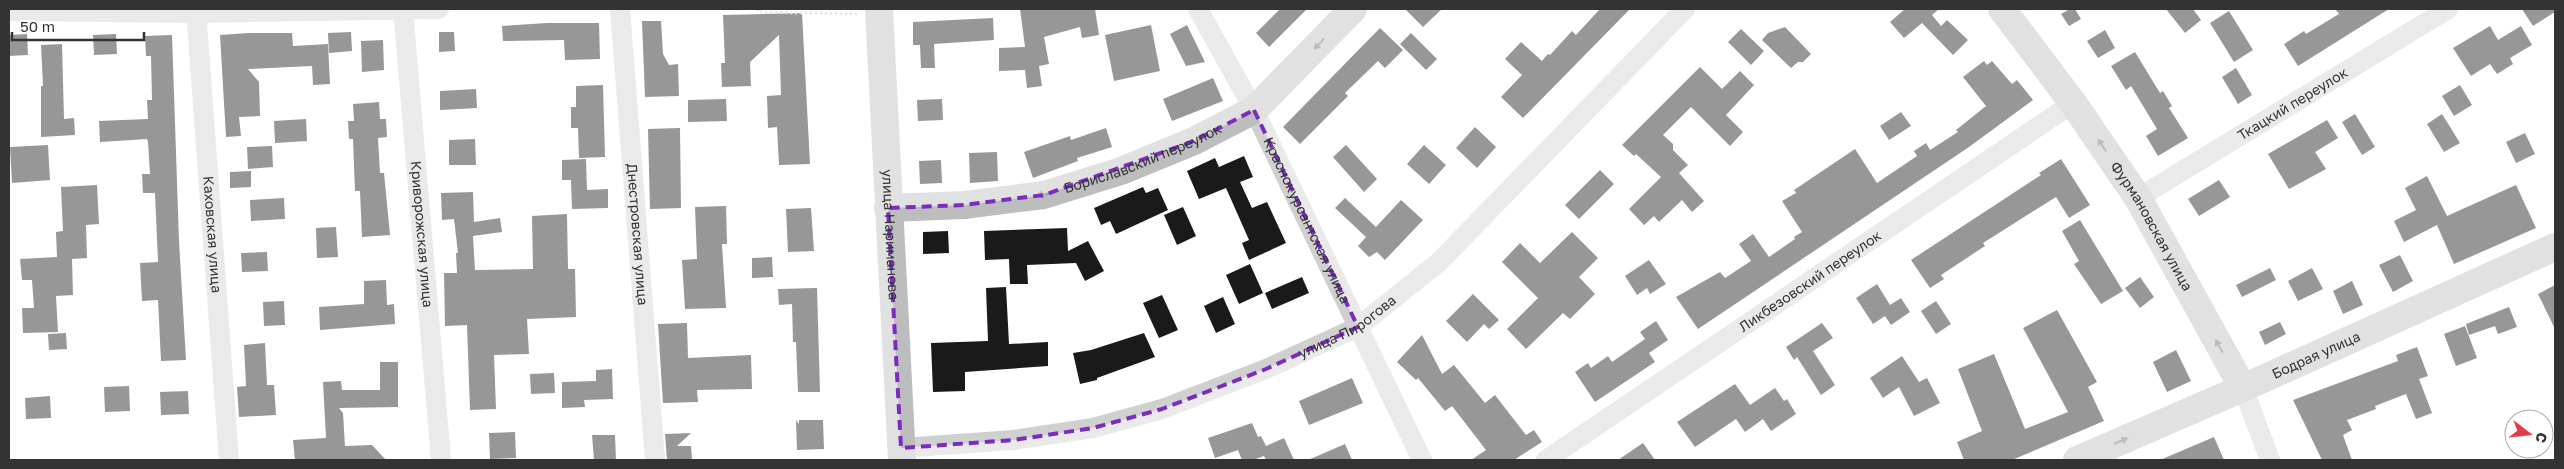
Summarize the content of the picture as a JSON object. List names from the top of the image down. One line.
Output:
{"streets":{"street":["Ткацкий переулок","Бориславский переулок","Краснокурсантская улица","Фурмановская улица","Днестровская улица","улица Нариманова","Каховская улица","Криворожская улица","Ликбезовский переулок","улица Пирогова","Бодрая улица"]},"crossings":[["Ткацкий переулок","Фурмановская улица"],["Бориславский переулок","Краснокурсантская улица"],["Бориславский переулок","улица Нариманова"],["Краснокурсантская улица","улица Пирогова"],["Фурмановская улица","Ликбезовский переулок"],["Фурмановская улица","Бодрая улица"],["улица Нариманова","улица Пирогова"]],"one_way":["Бориславский переулок","Фурмановская улица"],"scale_bar":"50 m","north":"right"}
